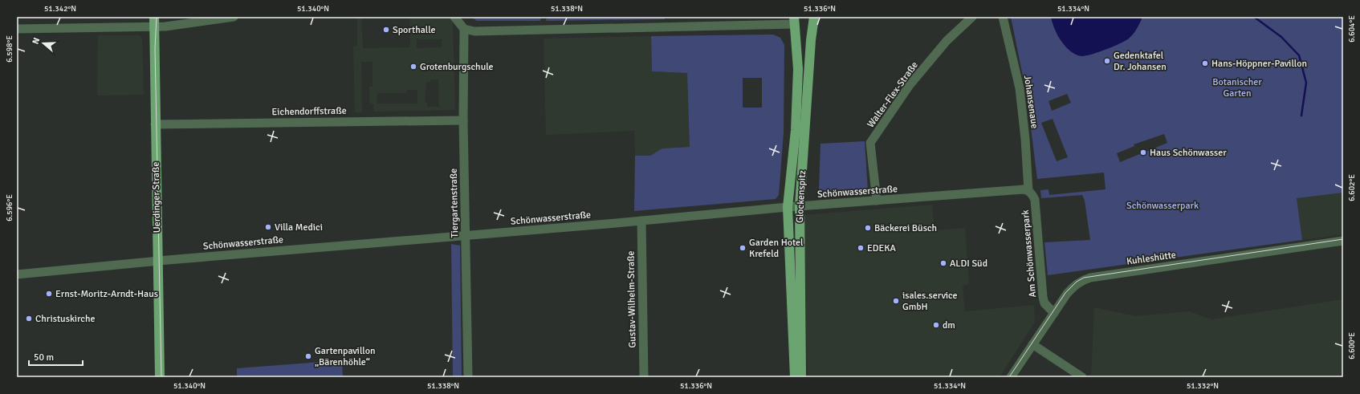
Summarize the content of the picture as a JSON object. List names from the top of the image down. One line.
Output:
{"streets":{"main road":["Glockenspitz","Uerdinger Straße"],"street":["Walter-Flex-Straße","Johansenaue","Eichendorffstraße","Schönwasserstraße","Tiergartenstraße","Am Schönwasserpark","Kuhleshütte","Gustav-Wilhelm-Straße"]},"crossings":[["Walter-Flex-Straße","Schönwasserstraße"],["Johansenaue","Schönwasserstraße"],["Johansenaue","Am Schönwasserpark"],["Eichendorffstraße","Uerdinger Straße"],["Eichendorffstraße","Tiergartenstraße"],["Schönwasserstraße","Glockenspitz"],["Schönwasserstraße","Uerdinger Straße"],["Schönwasserstraße","Tiergartenstraße"],["Schönwasserstraße","Am Schönwasserpark"],["Schönwasserstraße","Gustav-Wilhelm-Straße"],["Am Schönwasserpark","Kuhleshütte"]],"parks":["Botanischer Garten","Schönwasserpark"],"places":["Sporthalle","Gedenktafel Dr. Johansen","Hans-Höppner-Pavillon","Grotenburgschule","Haus Schönwasser","Villa Medici","Bäckerei Büsch","Garden Hotel Krefeld","EDEKA","ALDI Süd","Ernst-Moritz-Arndt-Haus","isales.service GmbH","Christuskirche","dm","Gartenpavillon „Bärenhöhle“"],"scale_bar":"50 m","north":"left","coordinates":["51.342°N","51.340°N","51.338°N","51.336°N","51.334°N","6.604°E","6.598°E","6.602°E","6.596°E","6.600°E","51.332°N"]}
